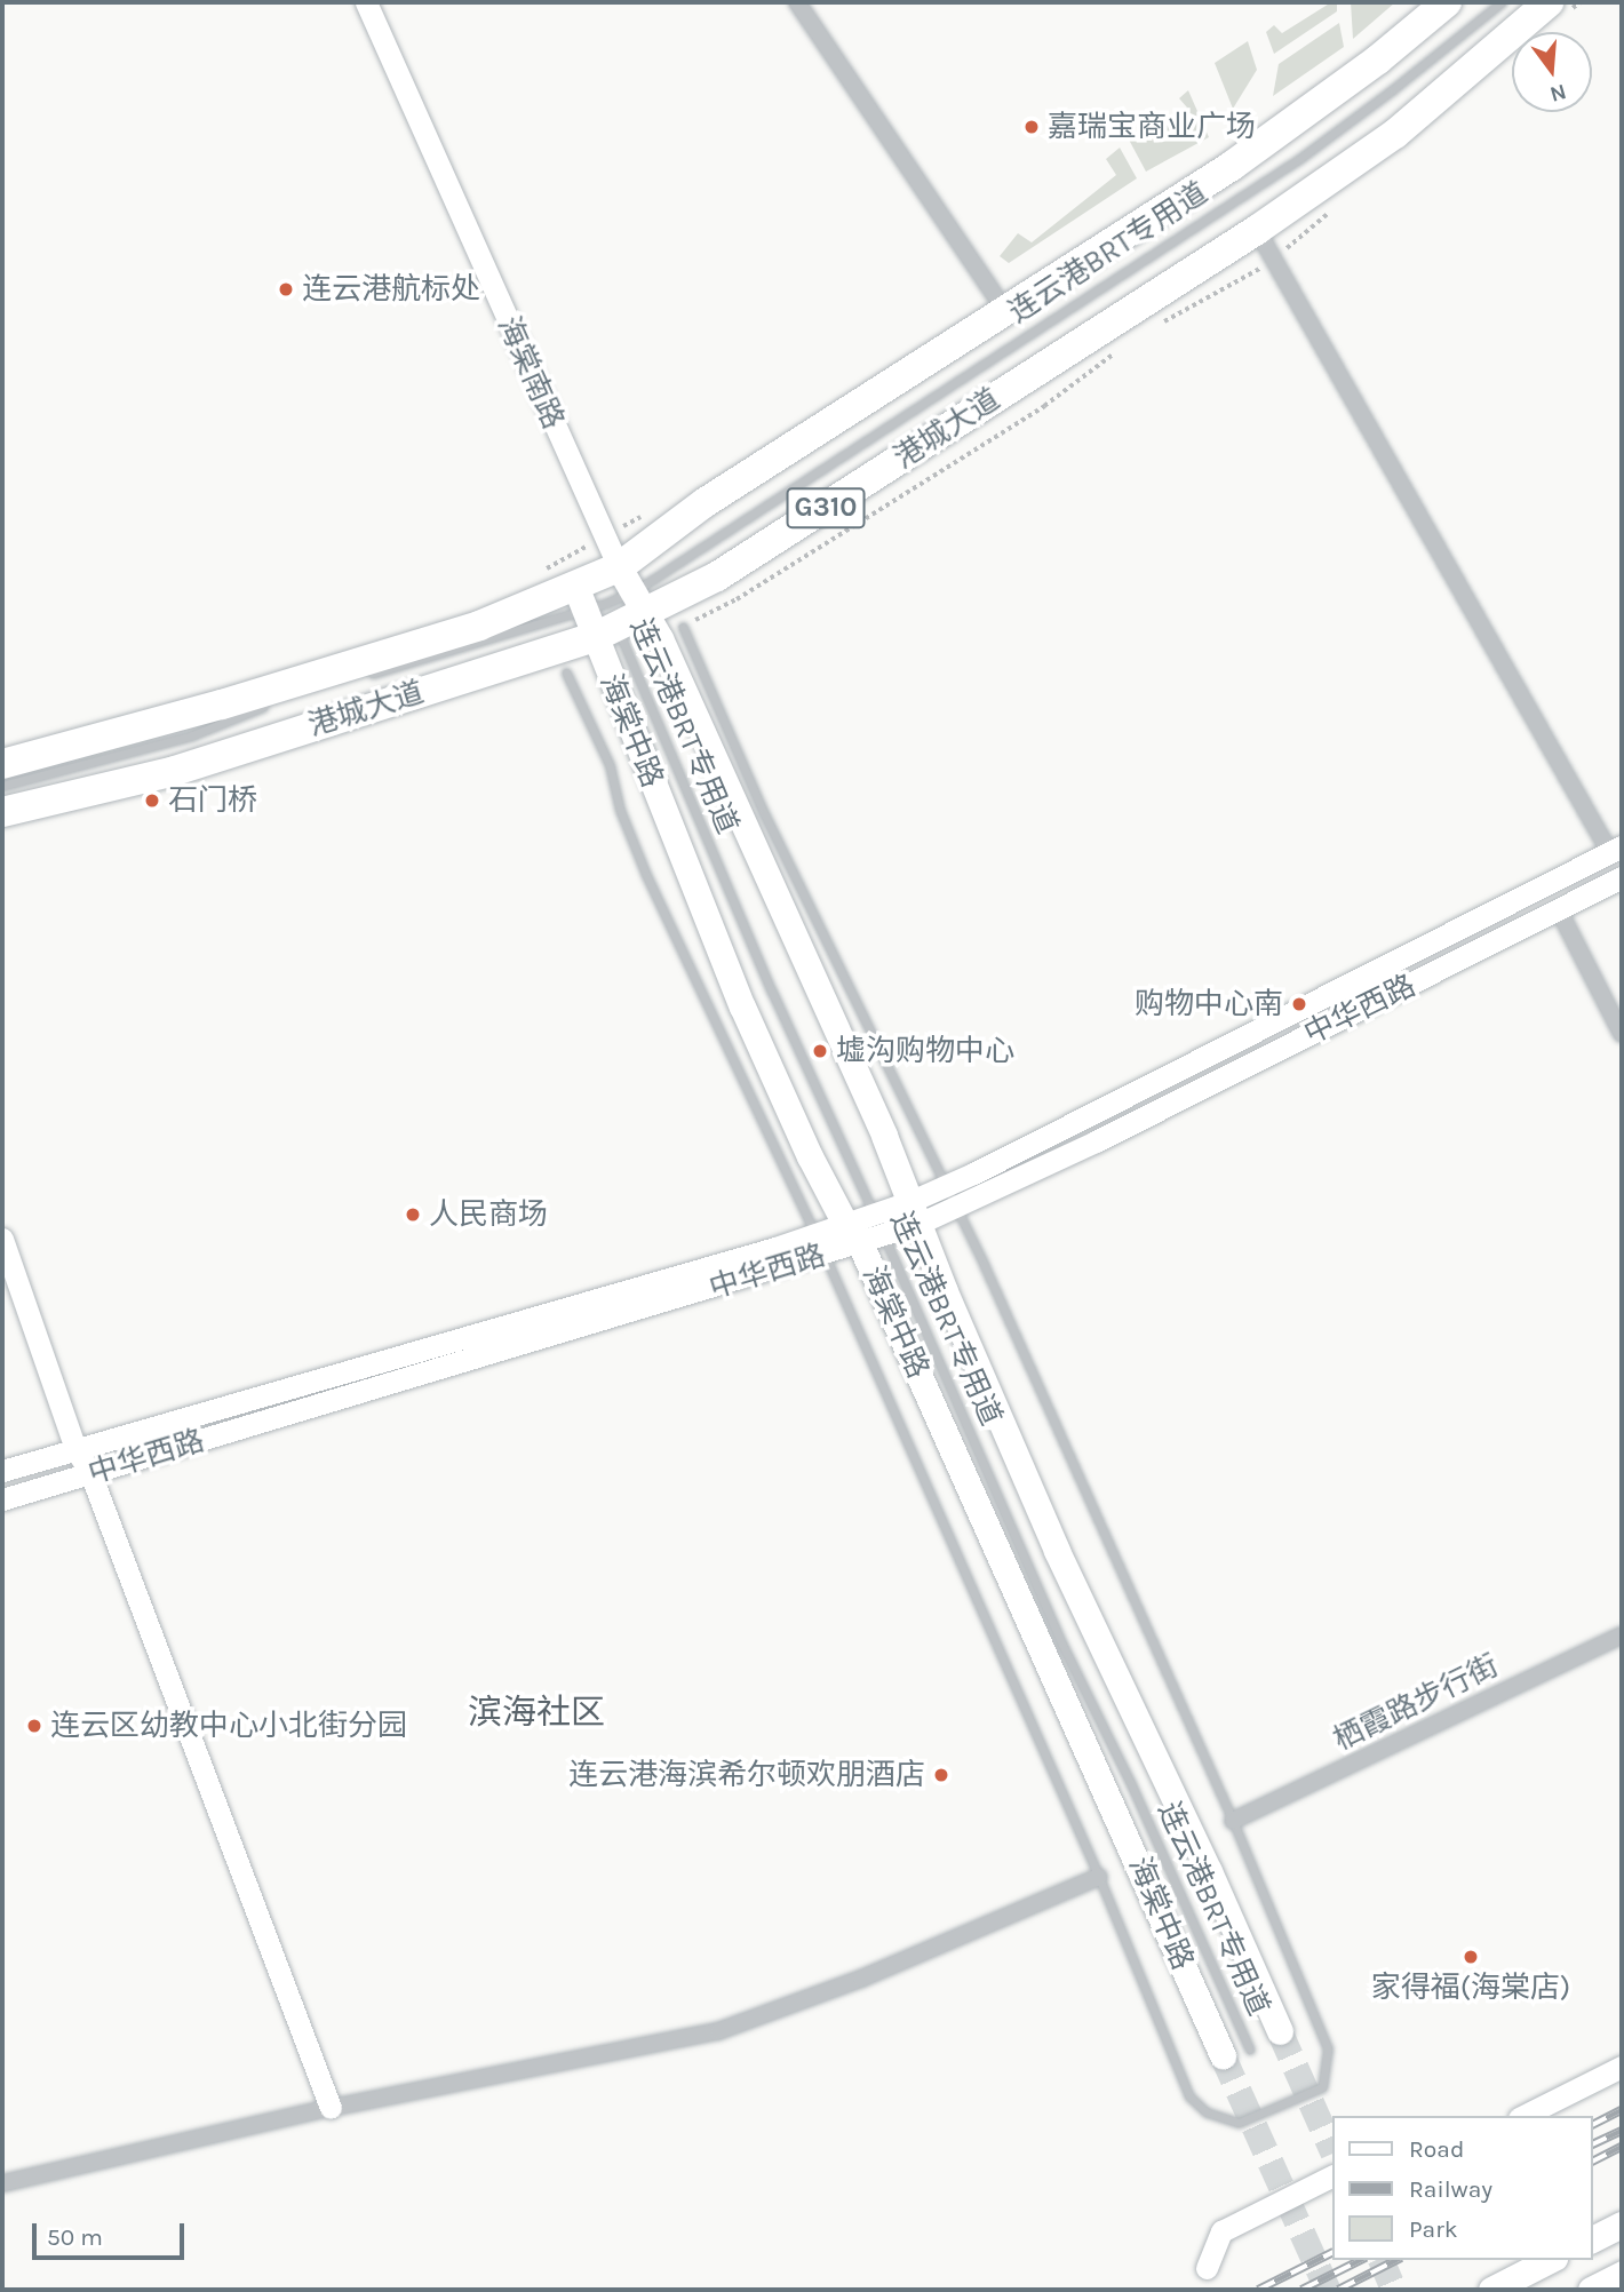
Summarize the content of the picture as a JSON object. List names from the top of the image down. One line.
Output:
{"streets":{"highway":["港城大道","G310"],"main road":["海棠南路","海棠中路","中华西路"],"street":["栖霞路步行街"],"lane":["连云港BRT专用道"]},"crossings":[["连云港BRT专用道","海棠南路"],["连云港BRT专用道","港城大道"],["连云港BRT专用道","海棠中路"],["连云港BRT专用道","中华西路"],["海棠南路","港城大道"],["海棠南路","海棠中路"],["港城大道","海棠中路"],["海棠中路","中华西路"]],"districts":["滨海社区"],"places":["嘉瑞宝商业广场","连云港航标处","石门桥","购物中心南","墟沟购物中心","人民商场","连云区幼教中心小北街分园","连云港海滨希尔顿欢朋酒店","家得福(海棠店)"],"legend":["Road","Railway","Park"],"scale_bar":"50 m","north":"bottom"}
